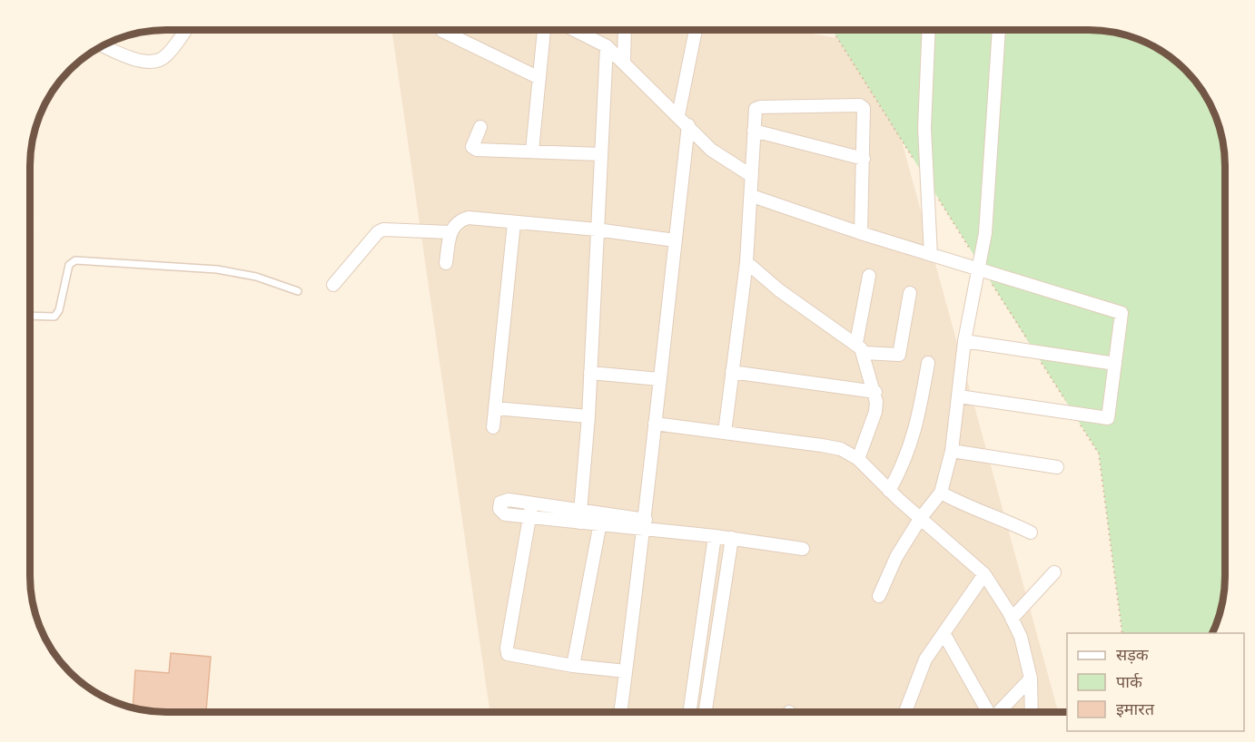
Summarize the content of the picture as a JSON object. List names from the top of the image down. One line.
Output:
{"legend":["सड़क","पार्क","इमारत"]}
